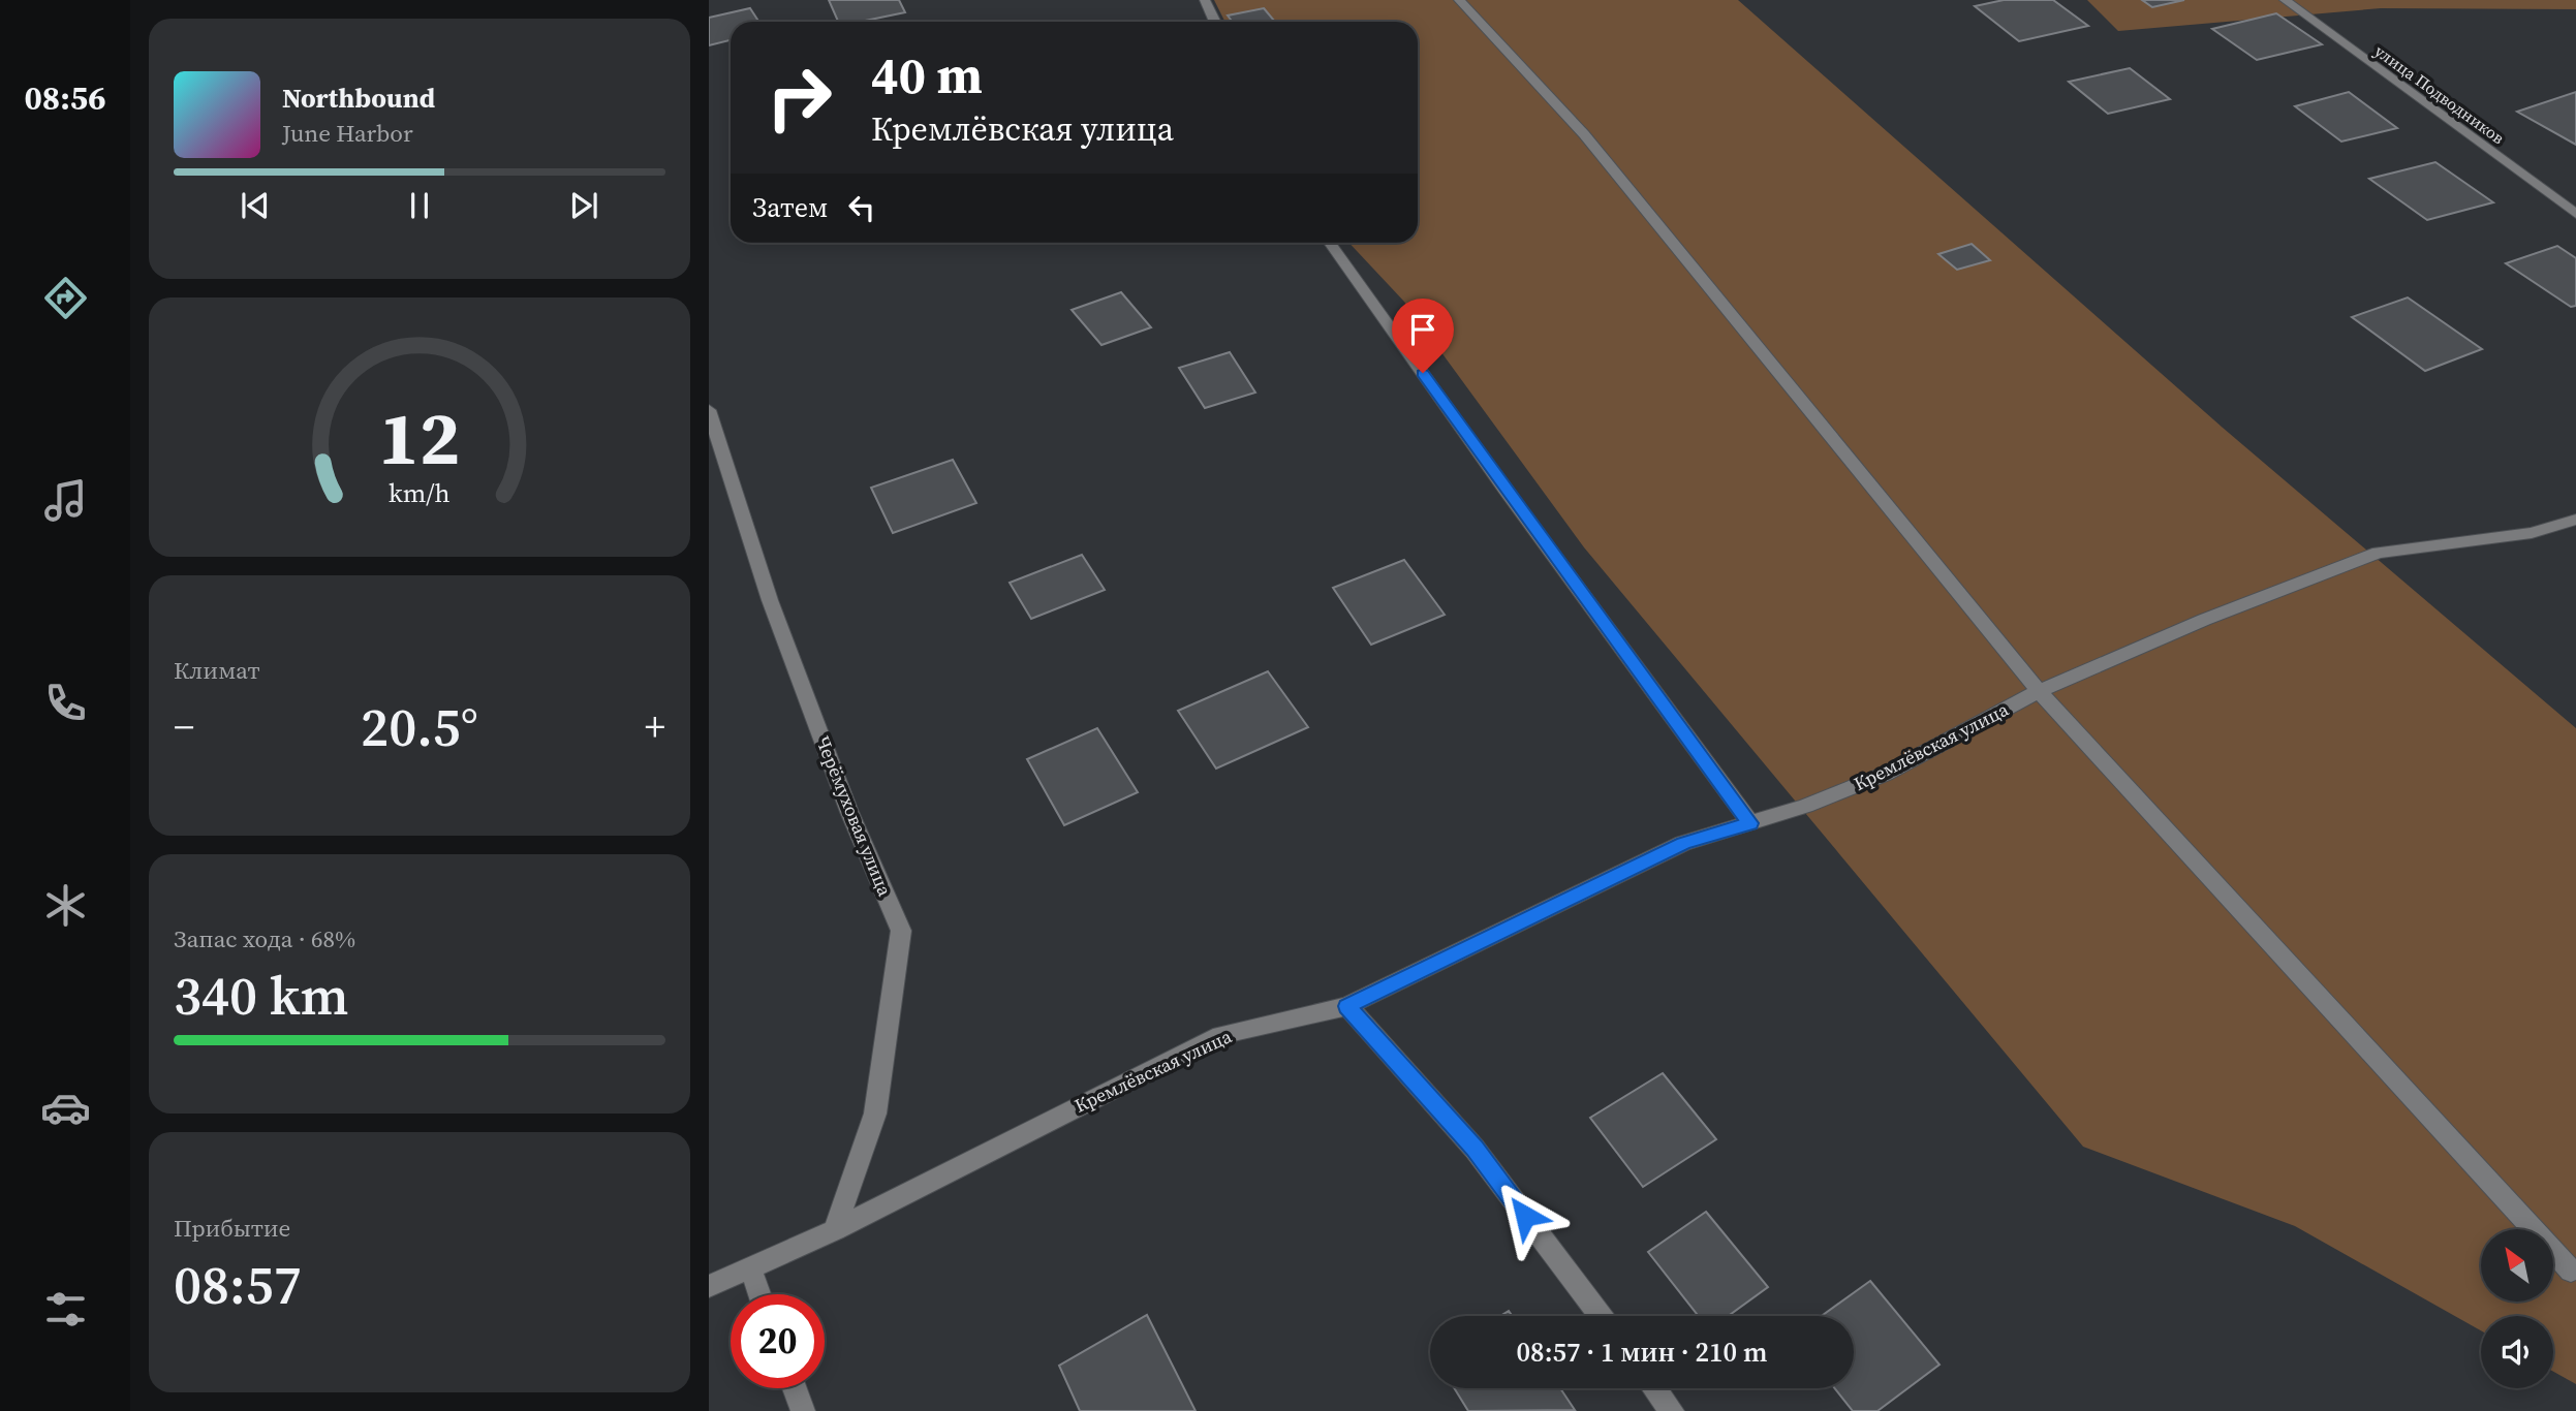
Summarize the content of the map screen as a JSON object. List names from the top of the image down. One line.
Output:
{"streets":{"street":["улица Подводников","Кремлёвская улица","Черёмуховая улица"]},"crossings":[["Кремлёвская улица","Черёмуховая улица"]],"north":"top left","page":{"tabs":"08:56","turn":["40 m","Кремлёвская улица"],"song":["Northbound","June Harbor"],"then":"Затем","tile":["Климат",["Запас хода · 68%","340 km"],["Прибытие","08:57"]],"heat":["−","20.5°","+"],"limit":"20","trip":"08:57 · 1 мин · 210 m","gauge":["12","km/h"]}}
